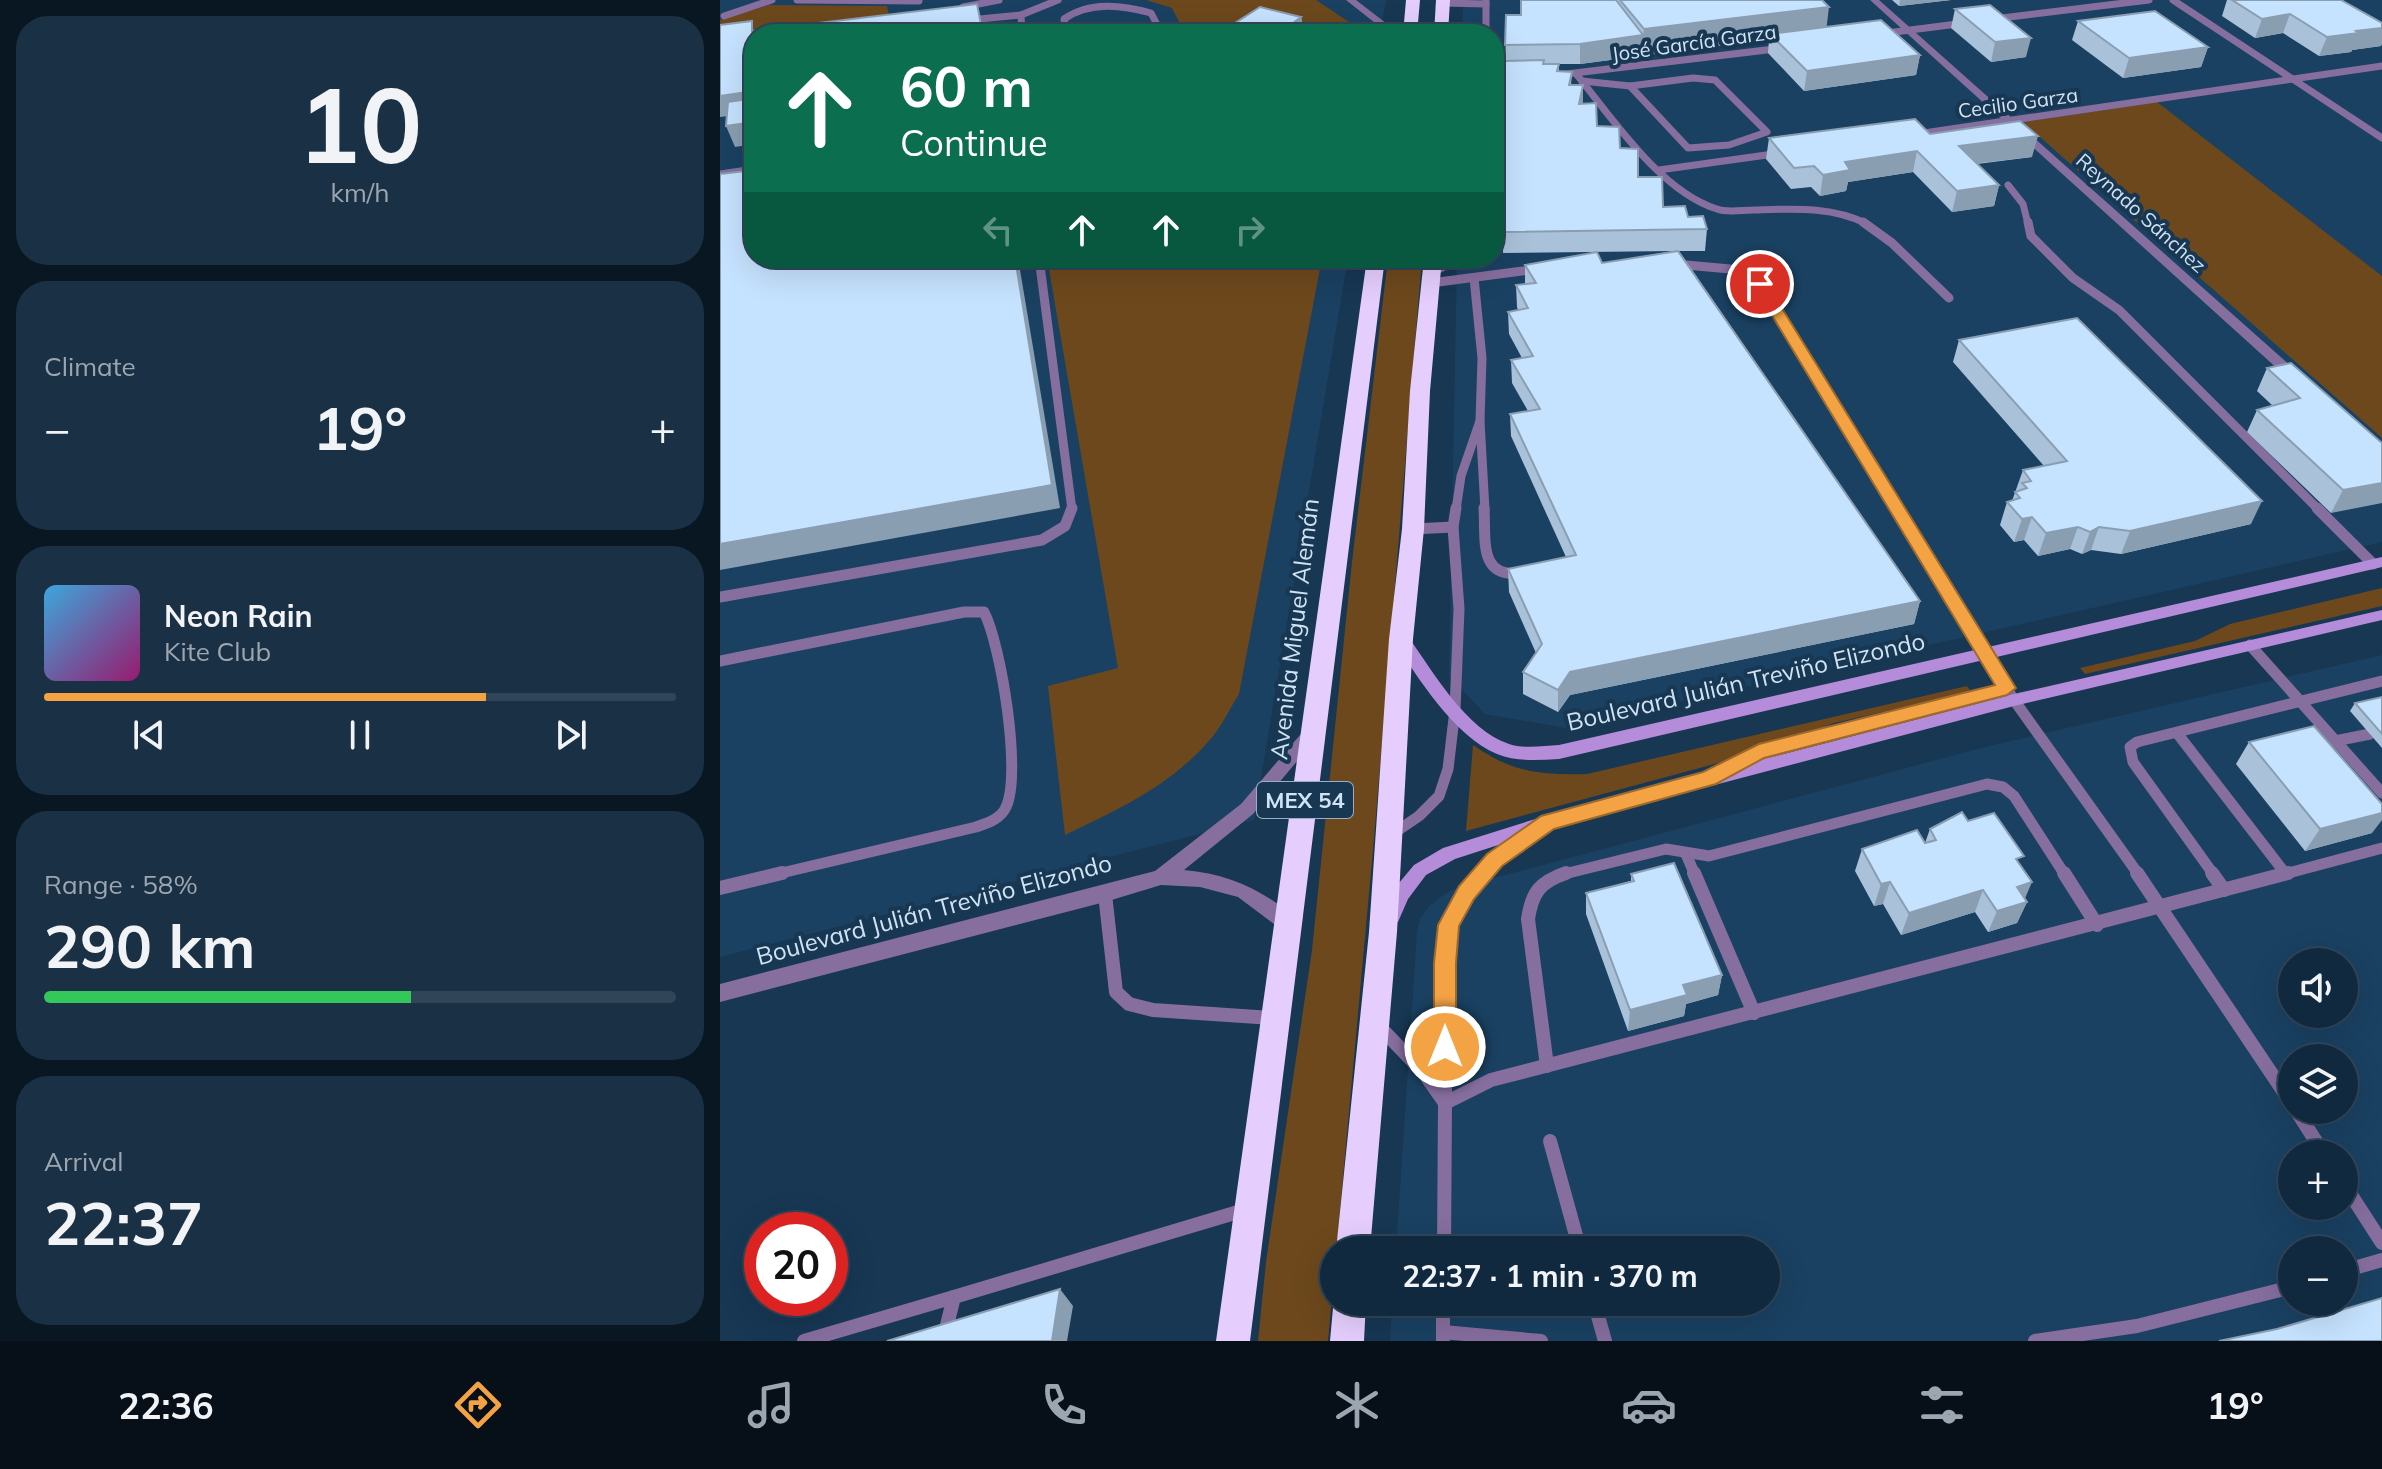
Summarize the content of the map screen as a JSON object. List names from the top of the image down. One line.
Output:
{"streets":{"highway":["Avenida Miguel Alemán","MEX 54"],"main road":["Boulevard Julián Treviño Elizondo"],"street":["Reynado Sánchez"],"lane":["José García Garza","Cecilio Garza"]},"crossings":[["Cecilio Garza","Reynado Sánchez"],["Avenida Miguel Alemán","Boulevard Julián Treviño Elizondo"]],"page":{"tile":[["10","km/h"],"Climate",["Range · 58%","290 km"],["Arrival","22:37"]],"turn":["60 m","Continue"],"heat":["−","19°","+"],"song":["Neon Rain","Kite Club"],"map_buttons":["+","−"],"limit":"20","trip":"22:37 · 1 min · 370 m","tabs":["22:36","19°"]}}
